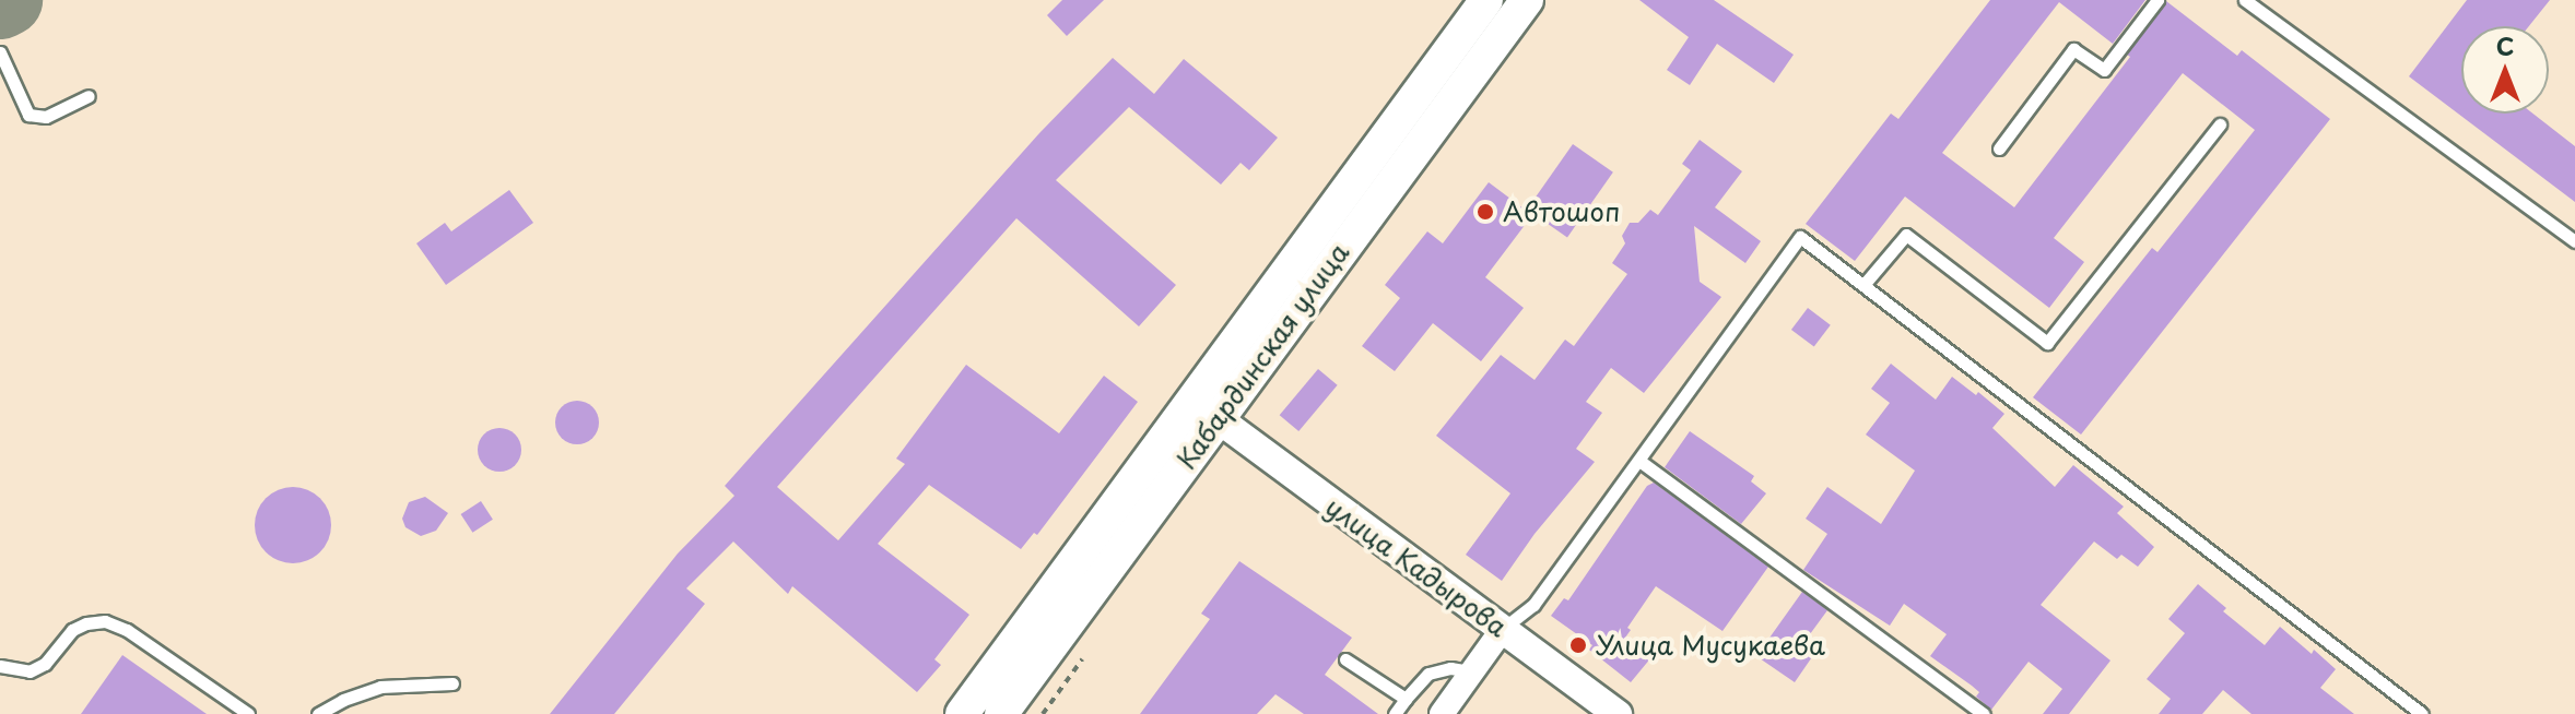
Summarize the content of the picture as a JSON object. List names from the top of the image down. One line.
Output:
{"streets":{"main road":["Кабардинская улица"],"street":["улица Кадырова"]},"crossings":[["Кабардинская улица","улица Кадырова"]],"places":["Автошоп","Улица Мусукаева"],"north":"top"}
